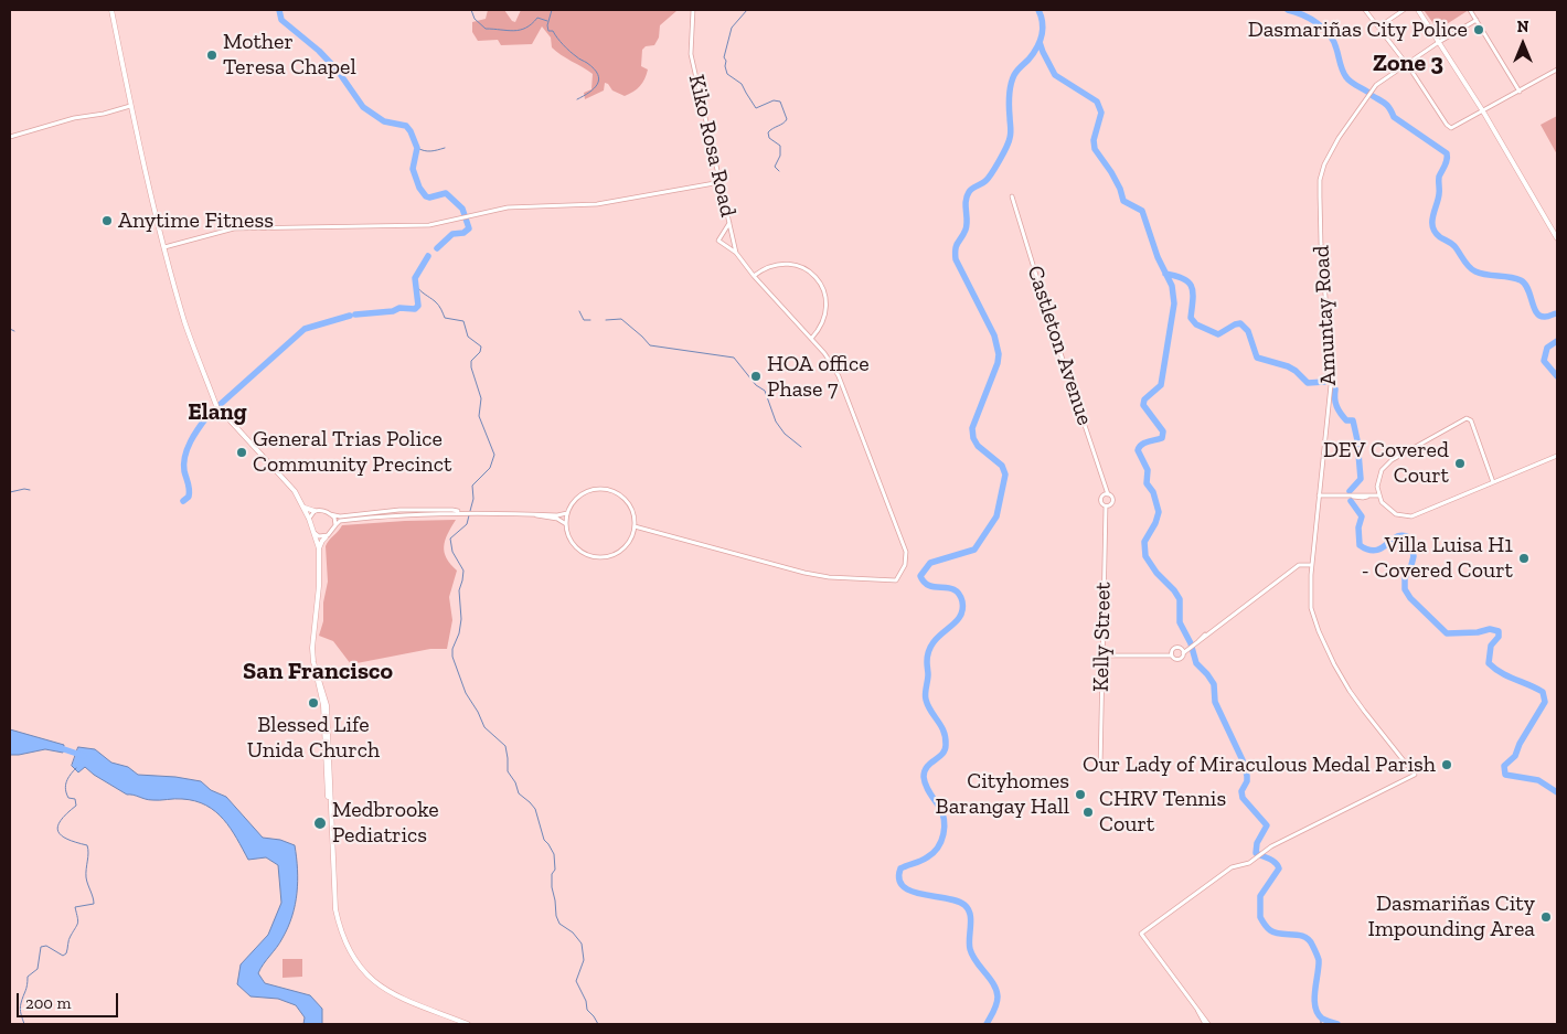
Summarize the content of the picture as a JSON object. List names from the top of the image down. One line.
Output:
{"streets":{"street":["Kiko Rosa Road","Amuntay Road","Castleton Avenue","Kelly Street"]},"crossings":[["Castleton Avenue","Kelly Street"]],"districts":["Zone 3","Elang","San Francisco"],"places":["Dasmariñas City Police","Mother Teresa Chapel","Anytime Fitness","HOA office Phase 7","General Trias Police Community Precinct","DEV Covered Court","Villa Luisa H1 - Covered Court","Blessed Life Unida Church","Our Lady of Miraculous Medal Parish","Cityhomes Barangay Hall","CHRV Tennis Court","Medbrooke Pediatrics","Dasmariñas City Impounding Area"],"scale_bar":"200 m","north":"top"}
